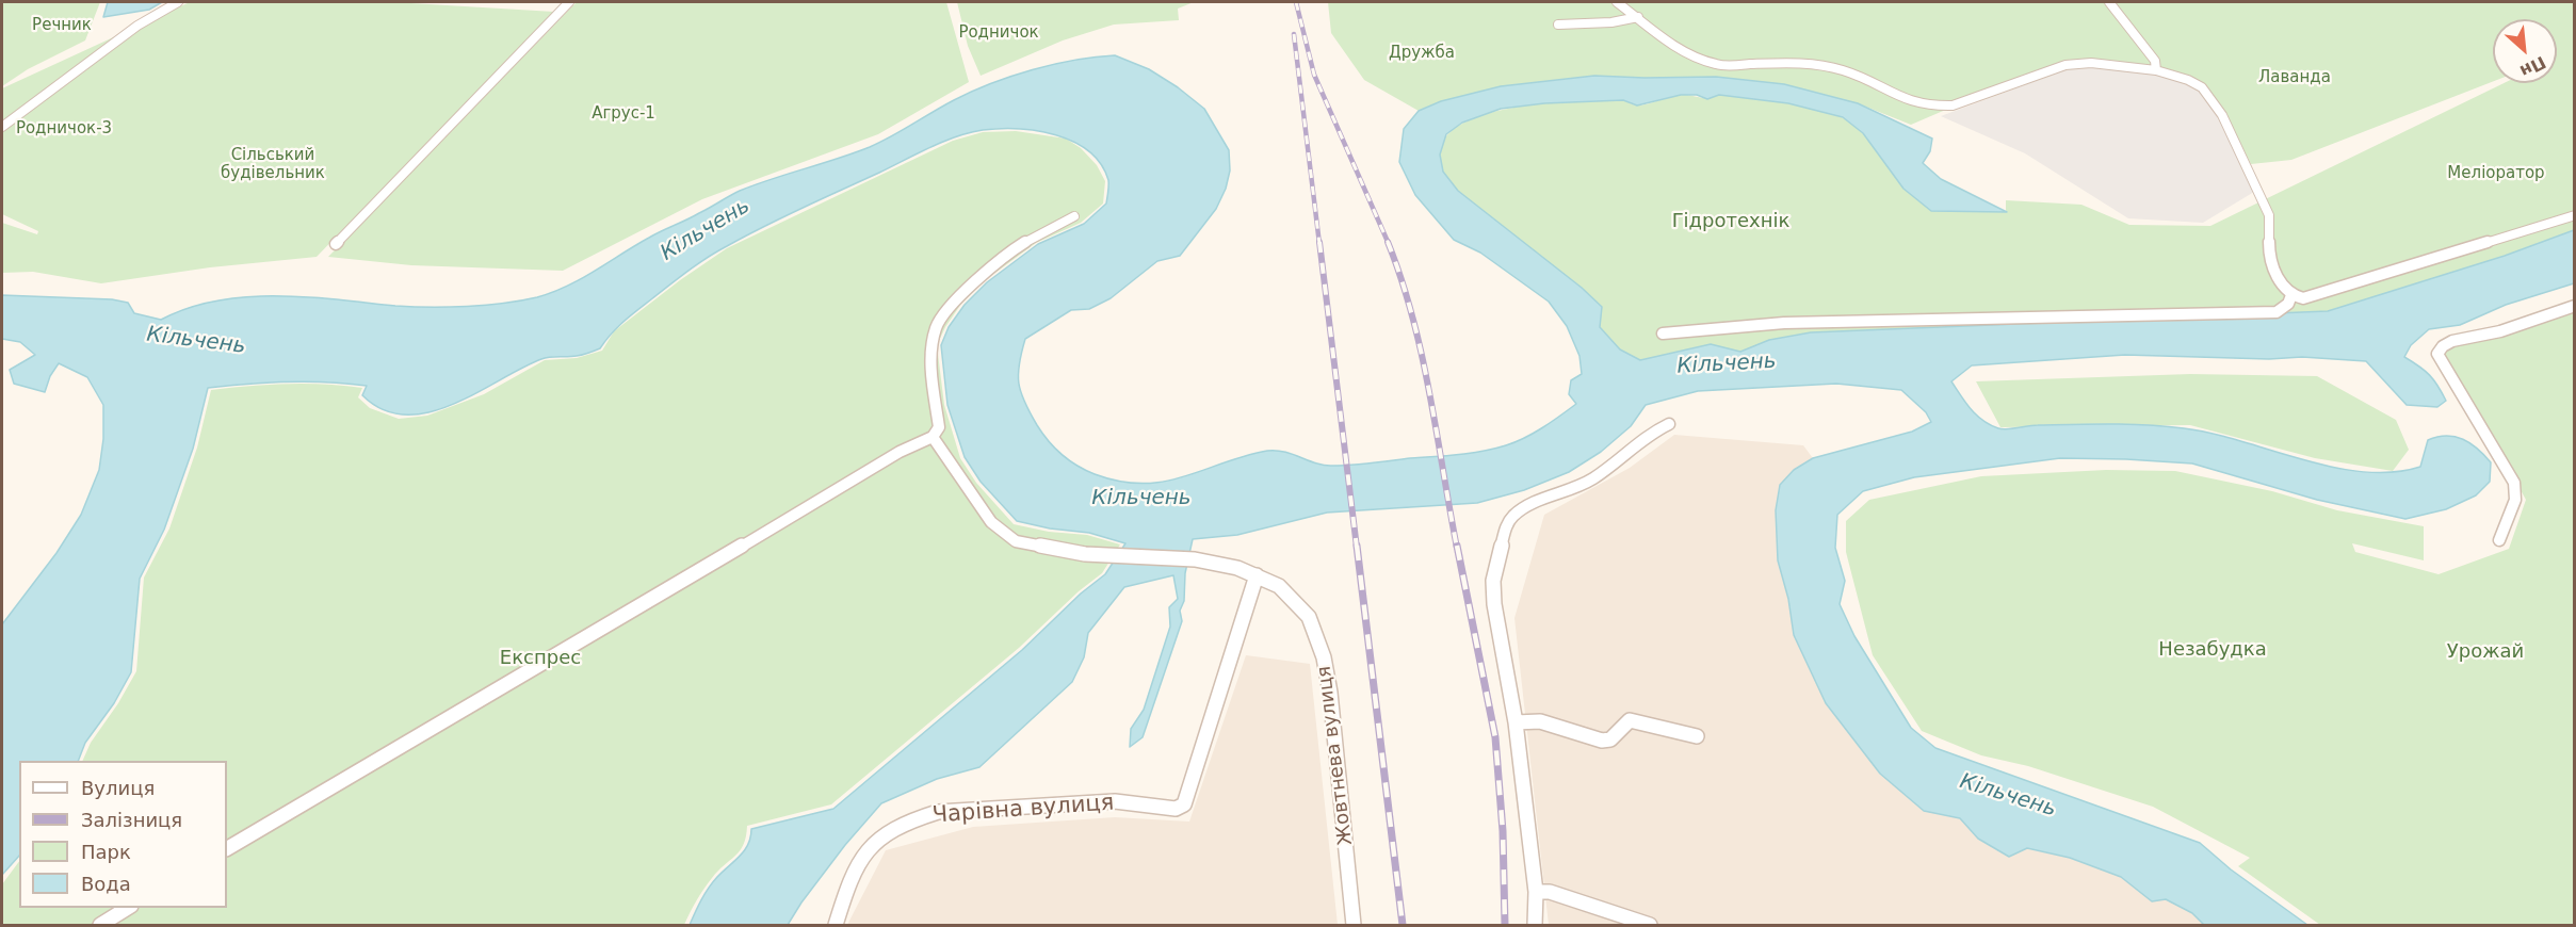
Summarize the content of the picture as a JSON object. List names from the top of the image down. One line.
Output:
{"streets":{"street":["Жовтнева вулиця","Чарівна вулиця"]},"crossings":[["Жовтнева вулиця","Чарівна вулиця"]],"water":["Кільчень"],"parks":["Речник","Родничок","Дружба","Лаванда","Агрус-1","Родничок-3","Сільський будівельник","Меліоратор","Гідротехнік","Незабудка","Урожай","Експрес"],"legend":["Вулиця","Залізниця","Парк","Вода"],"north":"bottom right"}
